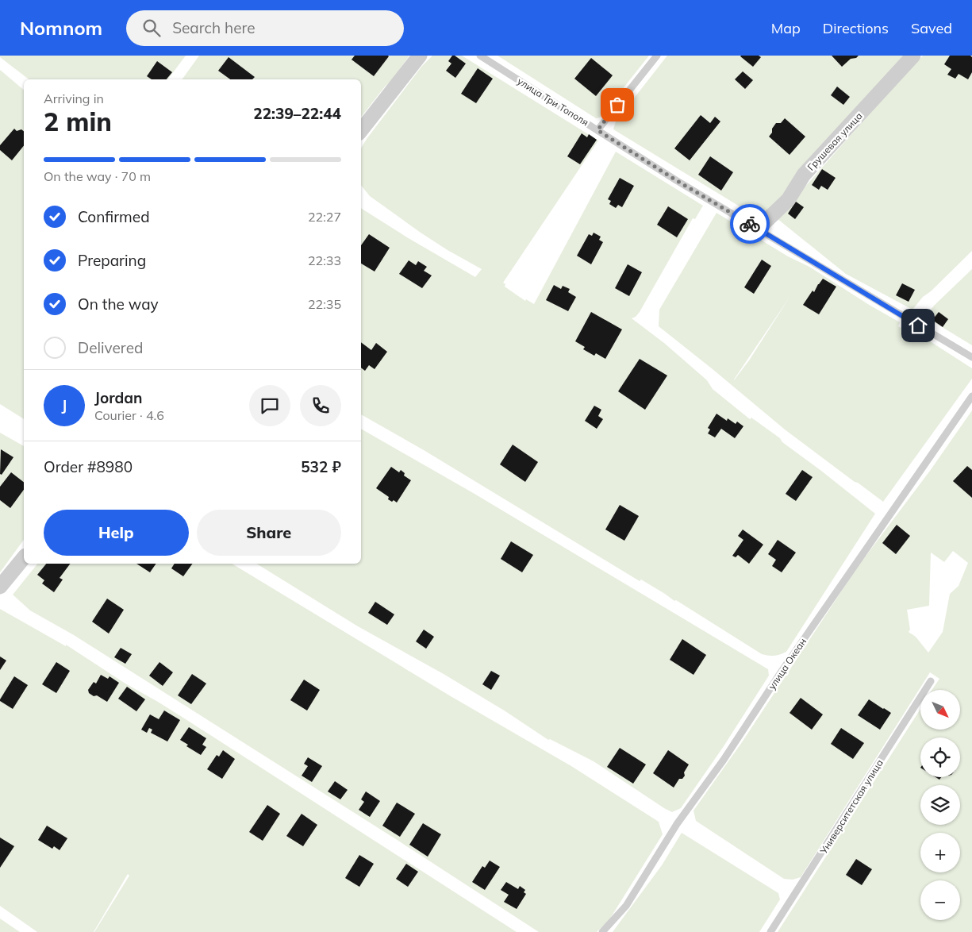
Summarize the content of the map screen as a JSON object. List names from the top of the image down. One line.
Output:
{"streets":{"street":["Грушевая улица"],"lane":["улица Три Тополя","улица Океан","Университетская улица"]},"crossings":[["улица Три Тополя","Грушевая улица"]],"north":"bottom right","page":{"header":"Nomnom","search":"Search here","nav":["Map","Directions","Saved"],"heading":["2 min","Arriving in","22:39–22:44"],"panel":["Jordan","Courier · 4.6","Order #8980","532 ₽"],"bar":"On the way · 70 m","list":[["Confirmed","22:27"],["Preparing","22:33"],["On the way","22:35"],"Delivered"],"round":"J","buttons":["Help","Share"],"map_buttons":["+","−"]}}
